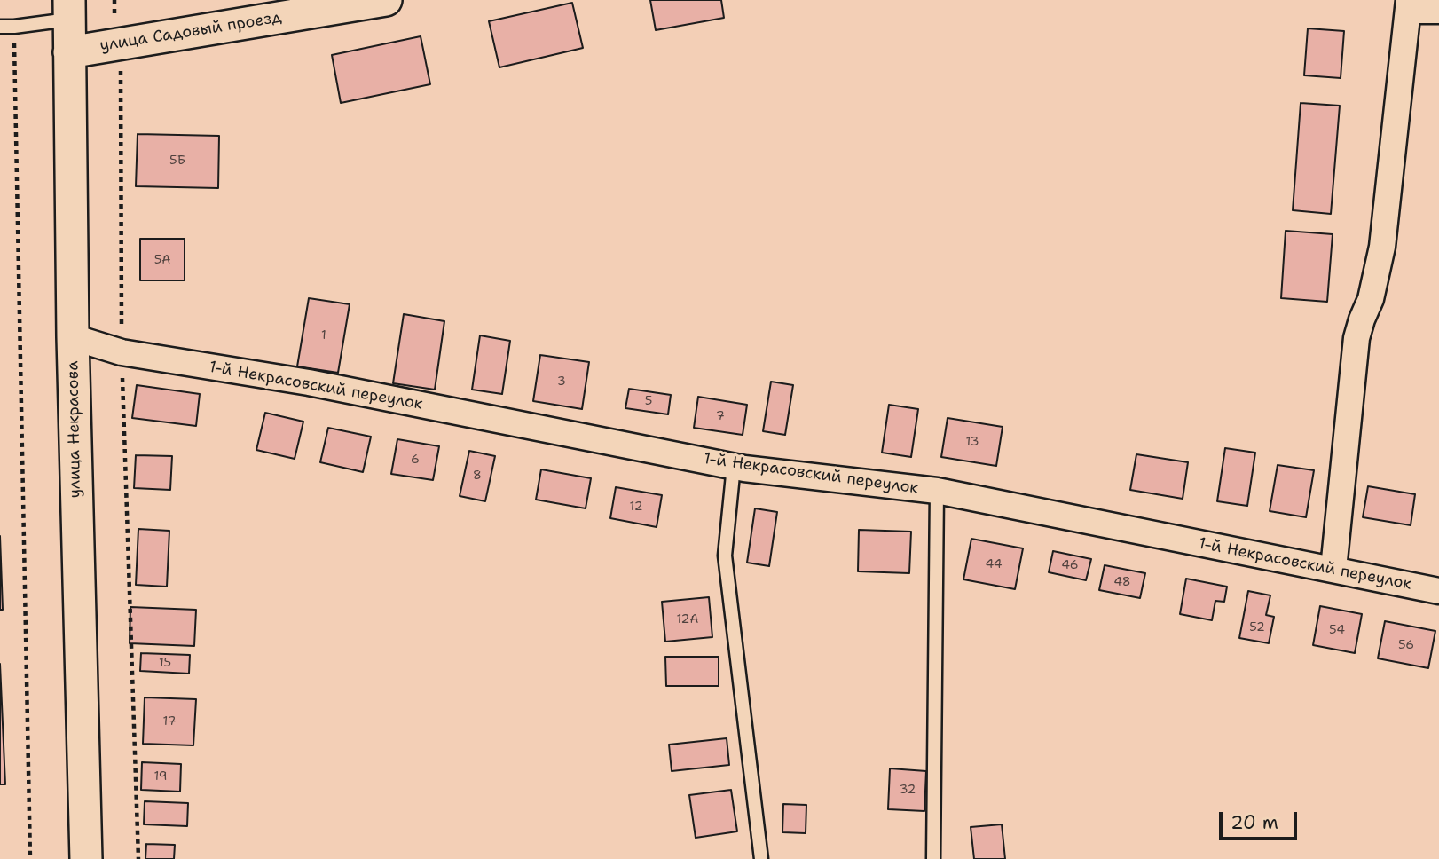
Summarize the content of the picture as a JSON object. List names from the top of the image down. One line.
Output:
{"streets":{"street":["улица Садовый проезд","1-й Некрасовский переулок","улица Некрасова"]},"crossings":[["улица Садовый проезд","улица Некрасова"],["1-й Некрасовский переулок","улица Некрасова"]],"house_numbers":["5Б","5А","1","3","5","7","13","6","8","12","44","46","48","12А","52","54","56","15","17","19","32"],"scale_bar":"20 m"}
